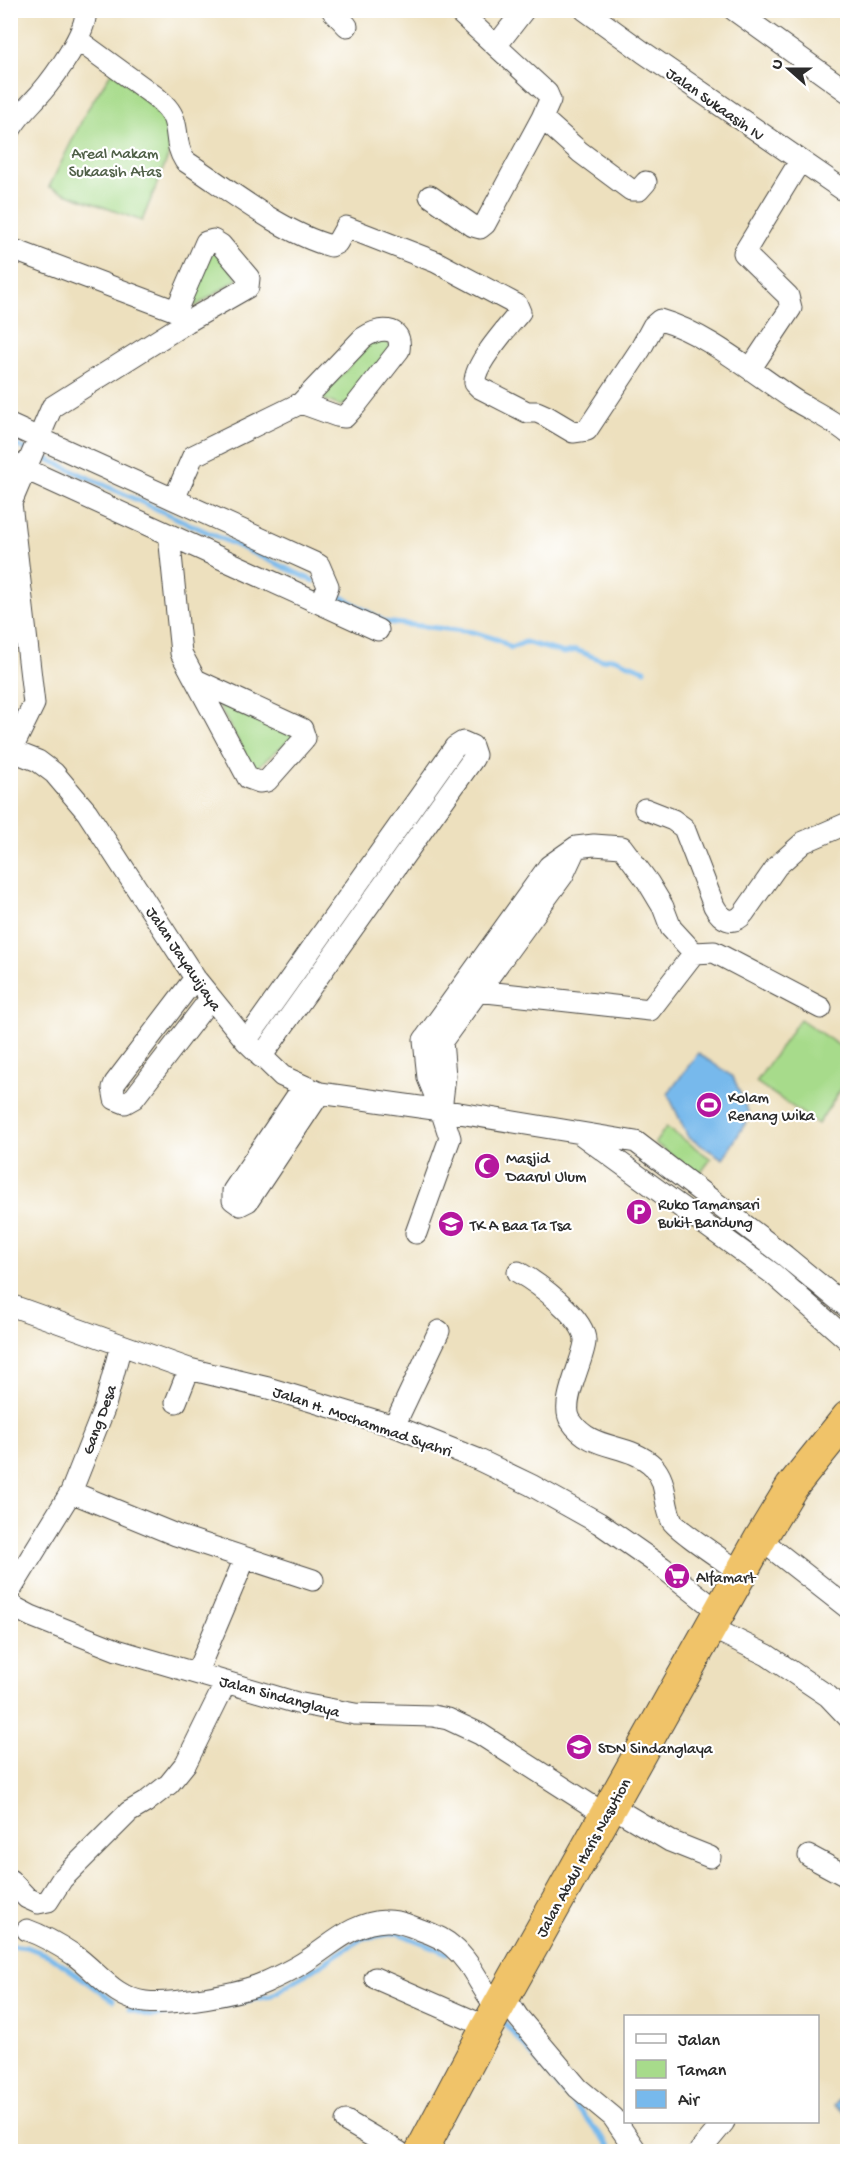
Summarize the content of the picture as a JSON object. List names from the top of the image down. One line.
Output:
{"streets":{"highway":["Jalan Abdul Haris Nasution"],"street":["Jalan Sukaasih IV","Jalan Jayawijaya","Gang Desa","Jalan H. Mochammad Syahri","Jalan Sindanglaya"]},"crossings":[["Gang Desa","Jalan H. Mochammad Syahri"],["Jalan H. Mochammad Syahri","Jalan Abdul Haris Nasution"],["Jalan Sindanglaya","Jalan Abdul Haris Nasution"]],"parks":["Areal Makam Sukaasih Atas"],"places":{"sports":["Kolam Renang Wika"],"mosque":["Masjid Daarul Ulum"],"parking":["Ruko Tamansari Bukit Bandung"],"school or university":["TK A Baa Ta Tsa","SDN Sindanglaya"],"supermarket":["Alfamart"]},"legend":["Jalan","Taman","Air"],"north":"left"}
